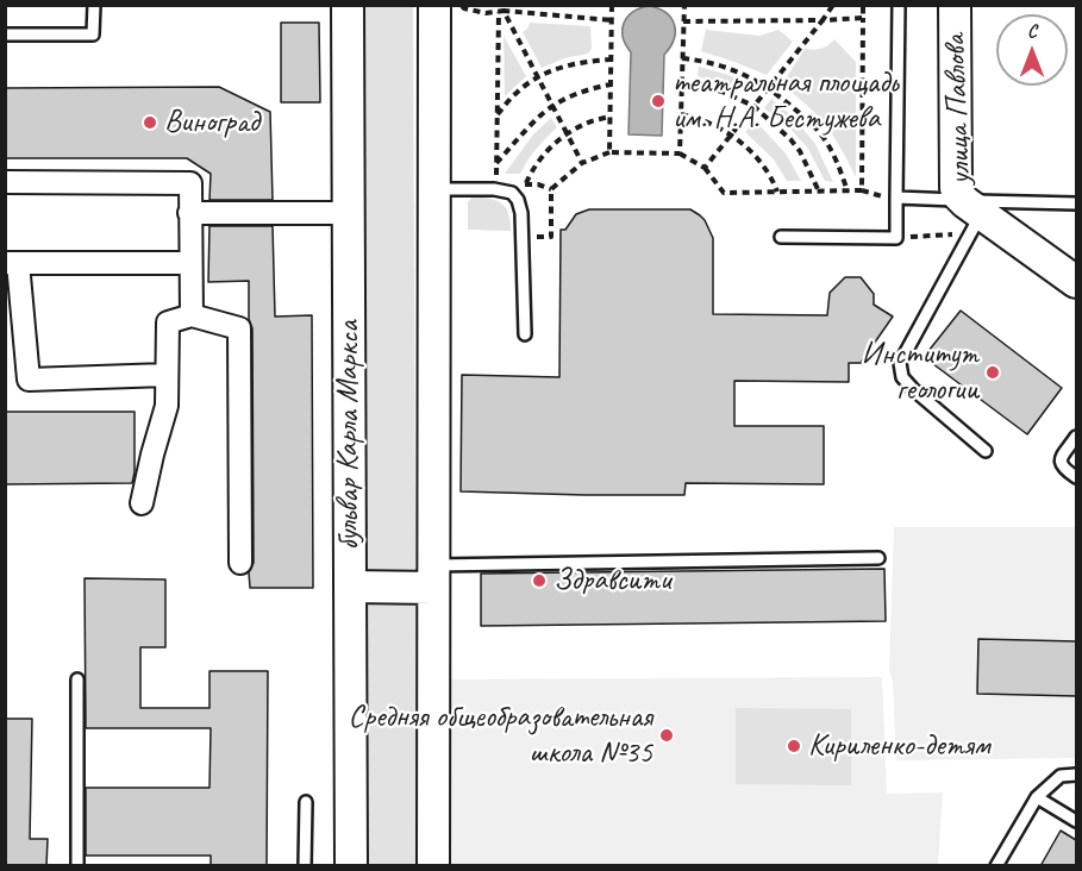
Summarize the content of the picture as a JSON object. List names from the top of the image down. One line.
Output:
{"streets":{"street":["улица Павлова","бульвар Карла Маркса"]},"places":["театральная площадь им. Н.А. Бестужева","Виноград","Институт геологии","Здравсити","Средняя общеобразовательная школа №35","Кириленко-детям"],"north":"top"}
